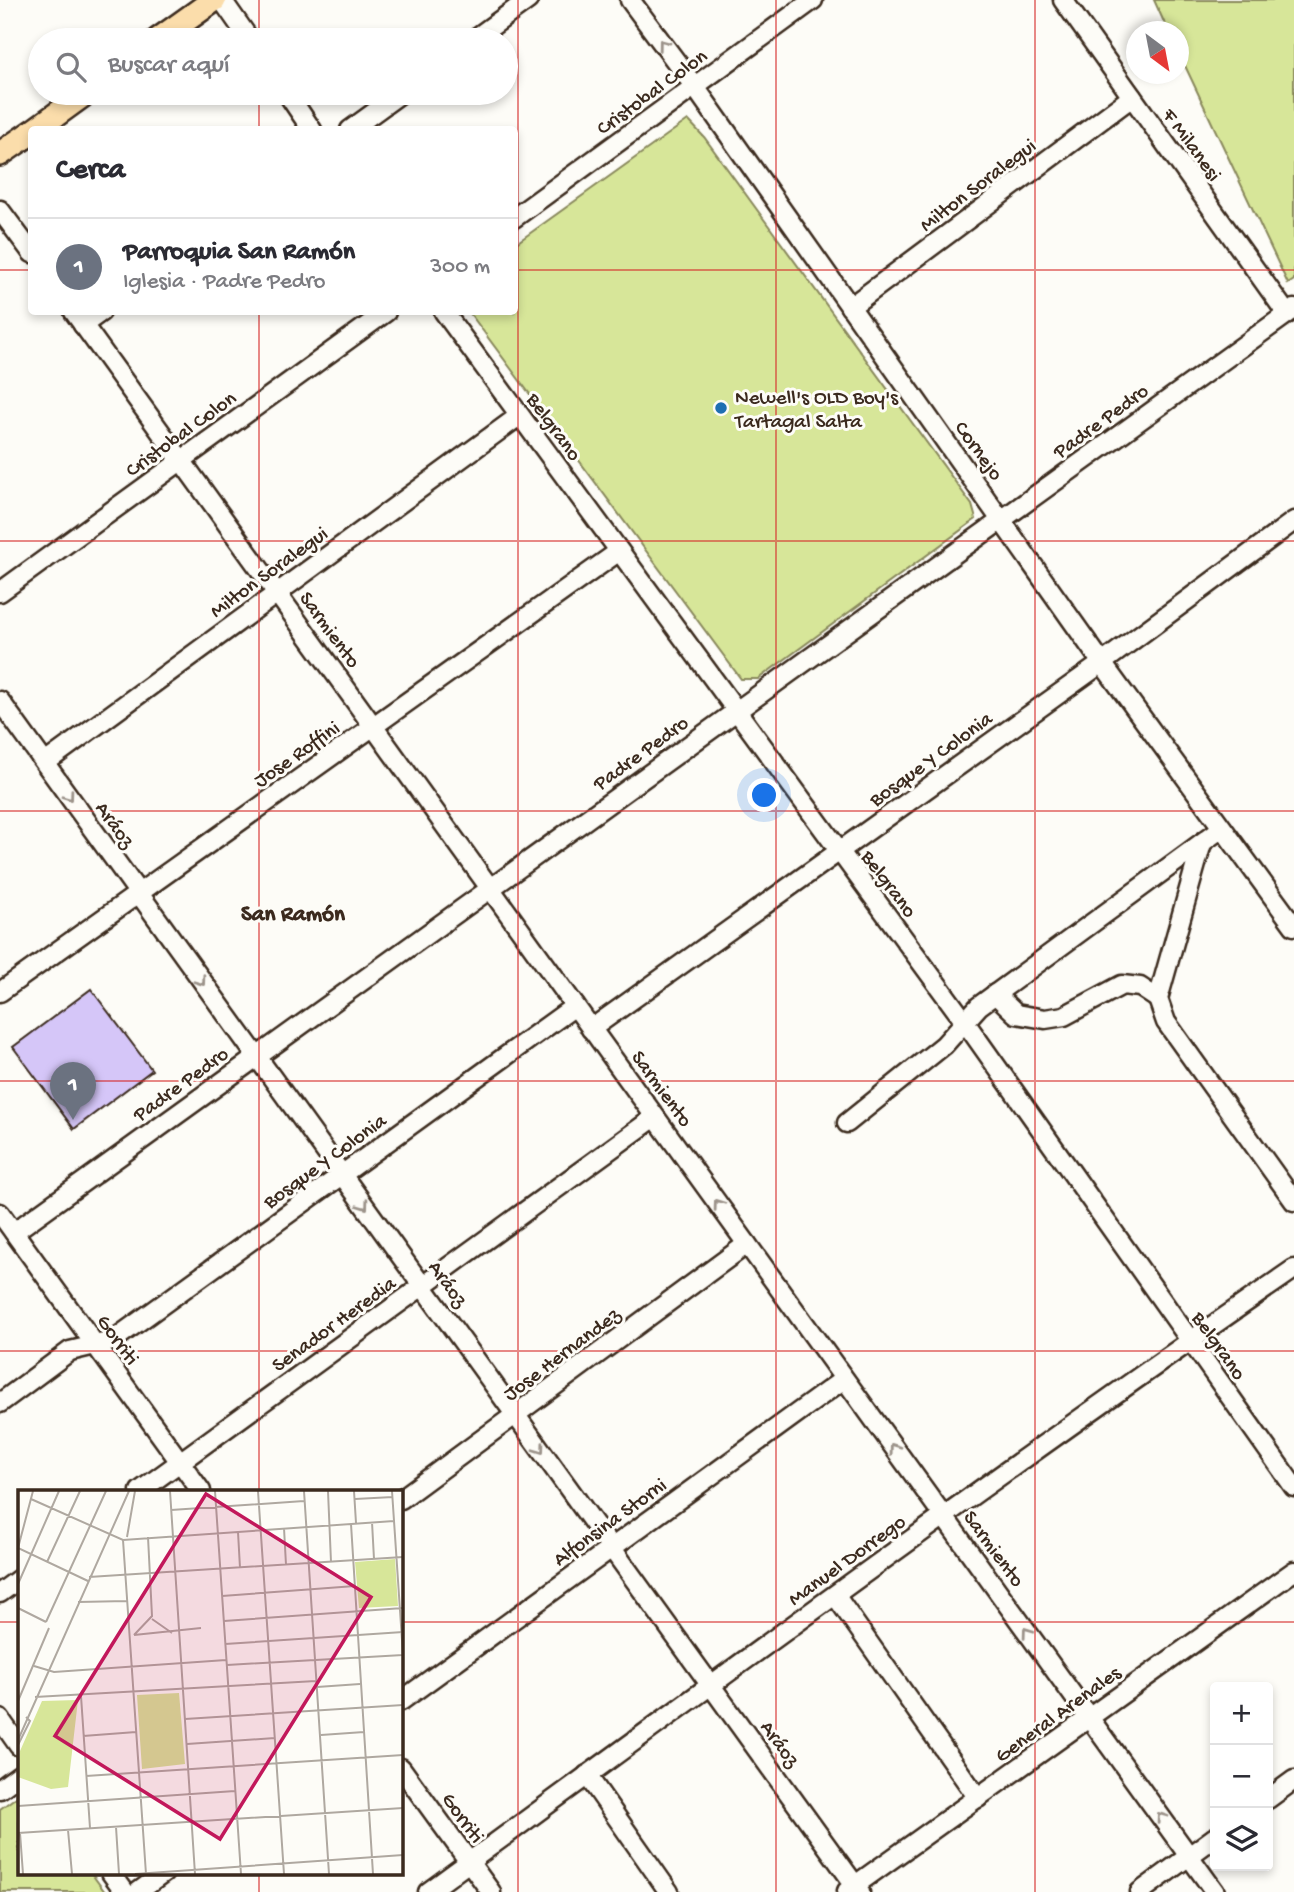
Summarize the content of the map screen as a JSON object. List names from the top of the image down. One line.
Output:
{"streets":{"street":["Cristobal Colon","F Milanesi","Milton Soralegui","Padre Pedro","Belgrano","Cornejo","Sarmiento","Jose Roffini","Bosque Y Colonia","Aráoz","Senador Heredia","Gorriti","Jose Hernandez","Alfonsina Storni","Manuel Dorrego","General Arenales"]},"crossings":[["Cristobal Colon","Cornejo"],["Cristobal Colon","Sarmiento"],["F Milanesi","Milton Soralegui"],["F Milanesi","Padre Pedro"],["Milton Soralegui","Belgrano"],["Milton Soralegui","Cornejo"],["Milton Soralegui","Sarmiento"],["Milton Soralegui","Aráoz"],["Padre Pedro","Belgrano"],["Padre Pedro","Cornejo"],["Padre Pedro","Sarmiento"],["Padre Pedro","Aráoz"],["Padre Pedro","Gorriti"],["Belgrano","Jose Roffini"],["Belgrano","Bosque Y Colonia"],["Belgrano","Manuel Dorrego"],["Cornejo","Bosque Y Colonia"],["Sarmiento","Jose Roffini"],["Sarmiento","Bosque Y Colonia"],["Sarmiento","Senador Heredia"],["Sarmiento","Jose Hernandez"],["Sarmiento","Alfonsina Storni"],["Sarmiento","Manuel Dorrego"],["Sarmiento","General Arenales"],["Jose Roffini","Aráoz"],["Bosque Y Colonia","Aráoz"],["Bosque Y Colonia","Gorriti"],["Aráoz","Senador Heredia"],["Aráoz","Jose Hernandez"],["Aráoz","Alfonsina Storni"],["Aráoz","Manuel Dorrego"],["Aráoz","General Arenales"],["Senador Heredia","Gorriti"],["Gorriti","Manuel Dorrego"]],"one_way":["Aráoz"],"districts":["San Ramón"],"places":["Newell's OLD Boy's Tartagal Salta"],"north":"bottom right","page":{"search":"Buscar aquí","heading":"Cerca","list":[{"mark":"1","name":"Parroquia San Ramón","note":"Iglesia · Padre Pedro","value":"300 m"}],"pins":"1","map_buttons":["+","−"]}}
